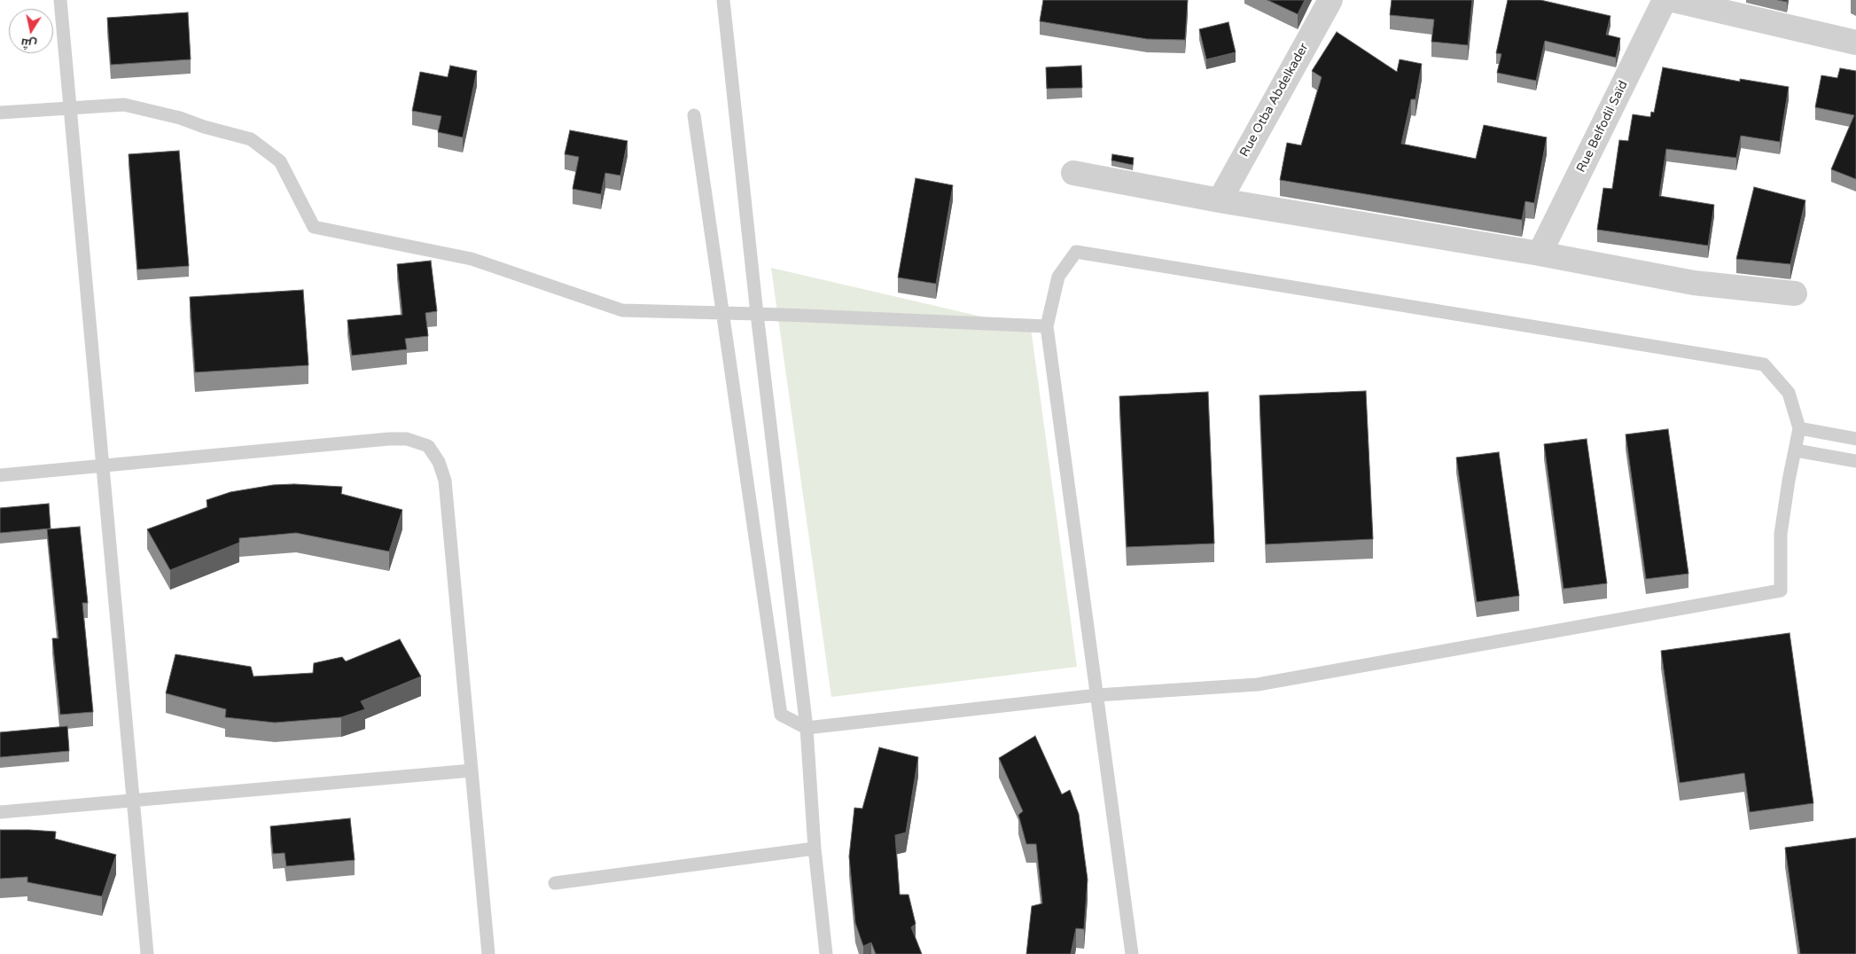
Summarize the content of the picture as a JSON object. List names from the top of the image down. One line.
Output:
{"streets":{"street":["Rue Otba Abdelkader","Rue Belfodil Saïd"]},"north":"bottom"}
